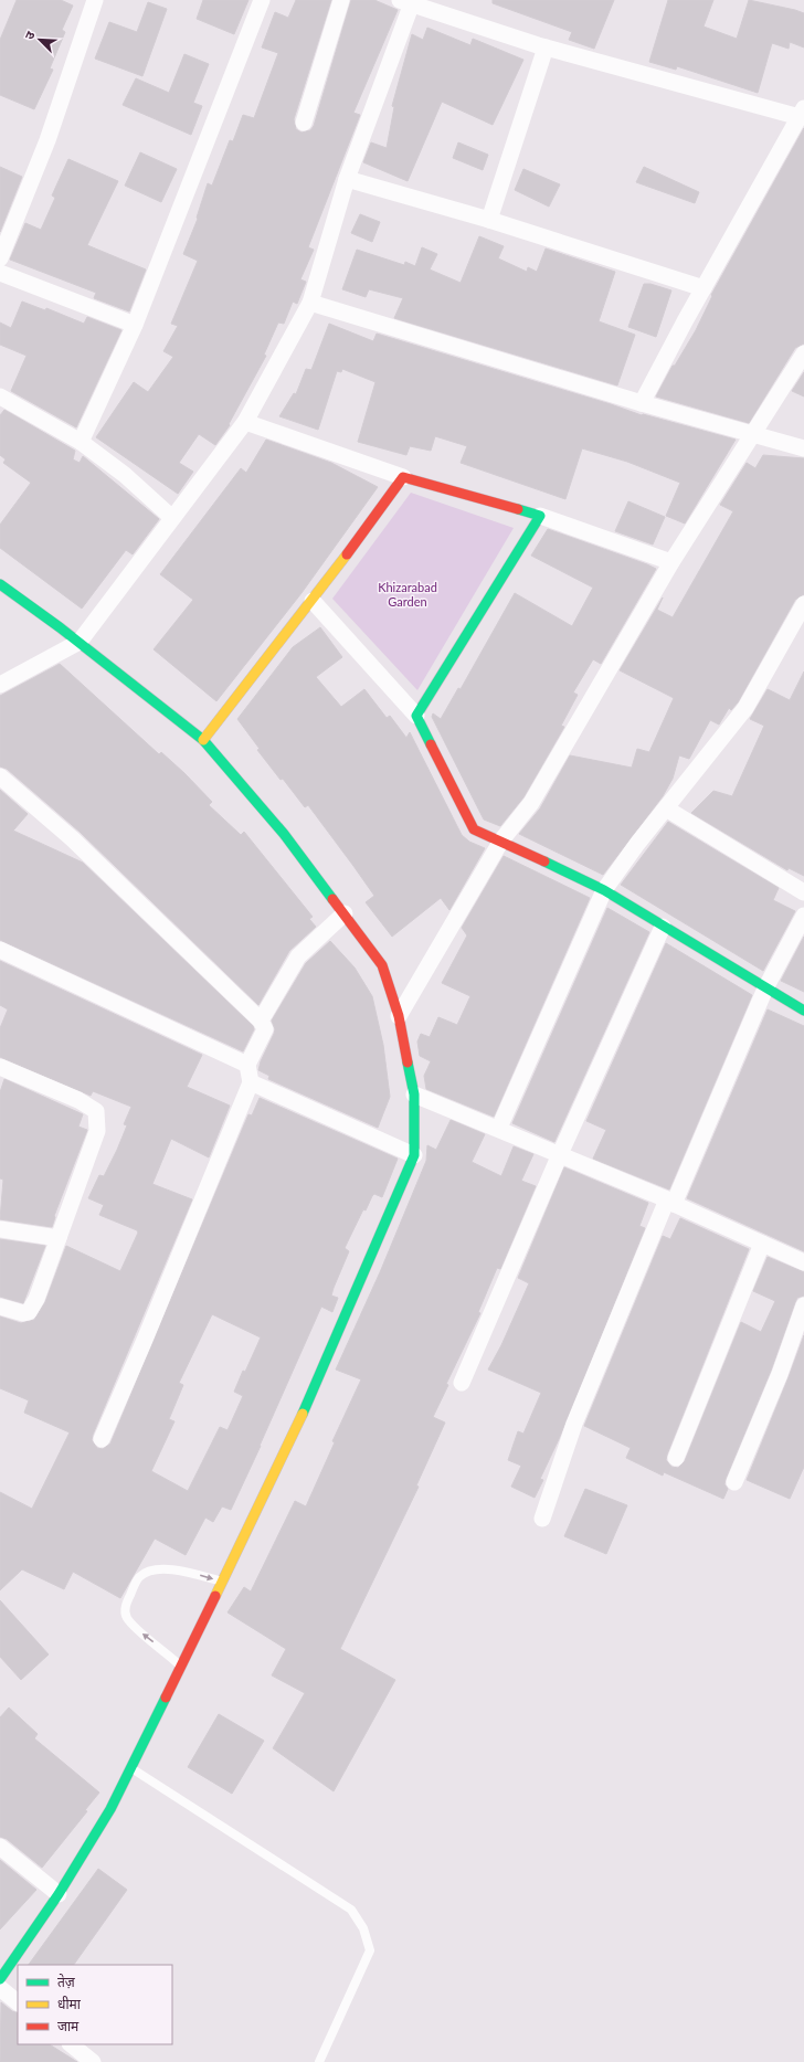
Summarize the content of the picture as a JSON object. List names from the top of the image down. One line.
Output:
{"parks":["Khizarabad Garden"],"legend":["तेज़","धीमा","जाम"],"north":"top left"}
